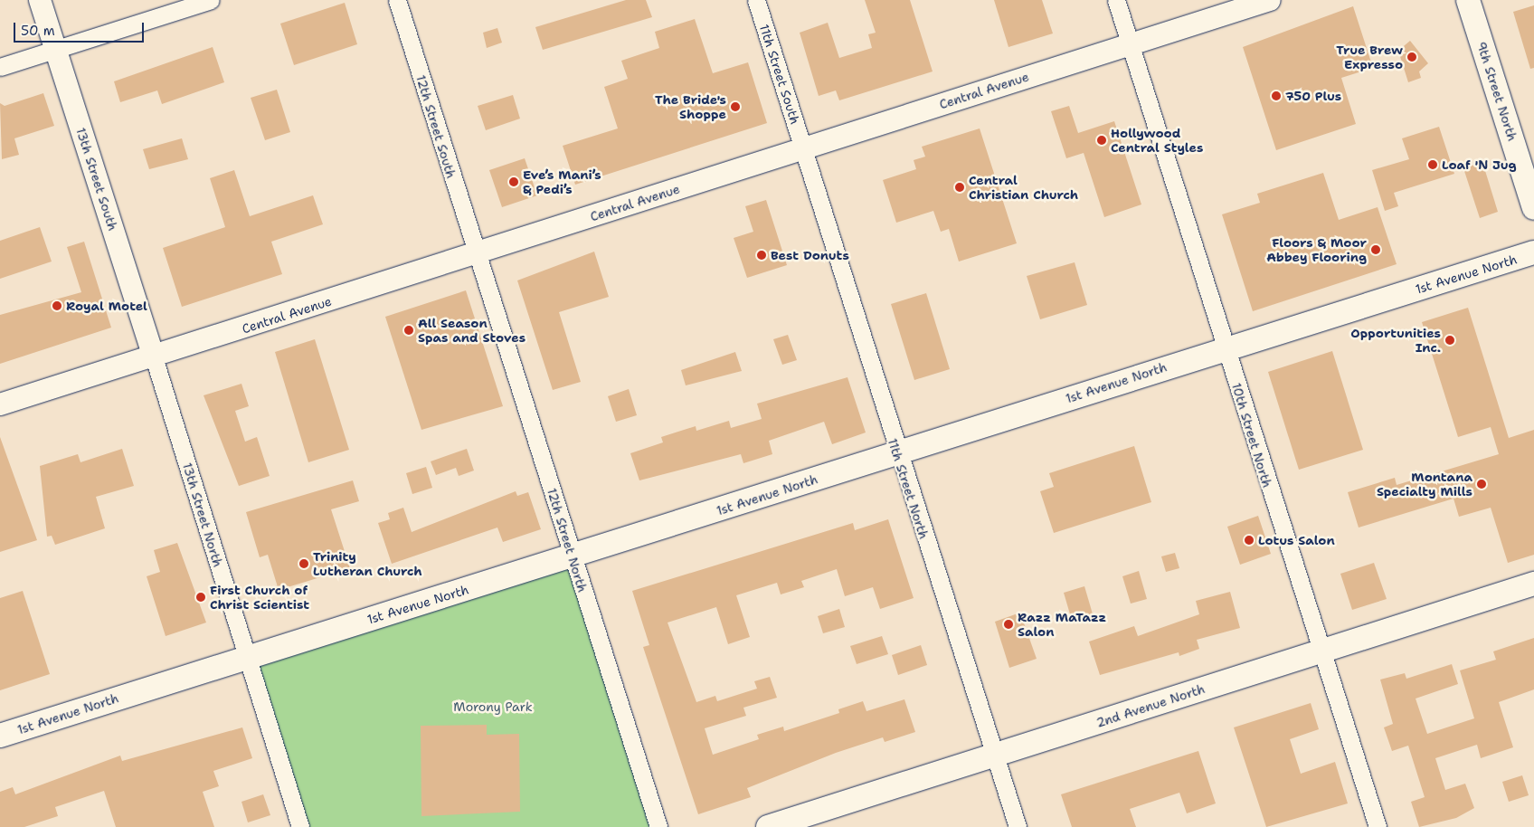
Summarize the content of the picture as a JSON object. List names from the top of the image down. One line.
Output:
{"streets":{"main road":["9th Street North","1st Avenue North","2nd Avenue North"],"street":["11th Street South","Central Avenue","12th Street South","13th Street South","10th Street North","11th Street North","13th Street North","12th Street North"]},"crossings":[["11th Street South","Central Avenue"],["11th Street South","11th Street North"],["Central Avenue","12th Street South"],["Central Avenue","13th Street South"],["Central Avenue","10th Street North"],["Central Avenue","11th Street North"],["Central Avenue","13th Street North"],["Central Avenue","12th Street North"],["12th Street South","12th Street North"],["13th Street South","13th Street North"],["1st Avenue North","10th Street North"],["1st Avenue North","11th Street North"],["1st Avenue North","13th Street North"],["1st Avenue North","12th Street North"],["10th Street North","2nd Avenue North"],["11th Street North","2nd Avenue North"]],"parks":["Morony Park"],"places":["True Brew Expresso","750 Plus","The Bride's Shoppe","Hollywood Central Styles","Loaf 'N Jug","Eve’s Mani’s & Pedi’s","Central Christian Church","Floors & Moor Abbey Flooring","Best Donuts","Royal Motel","All Season Spas and Stoves","Opportunities Inc.","Montana Specialty Mills","Lotus Salon","Trinity Lutheran Church","First Church of Christ Scientist","Razz MaTazz Salon"],"scale_bar":"50 m"}
